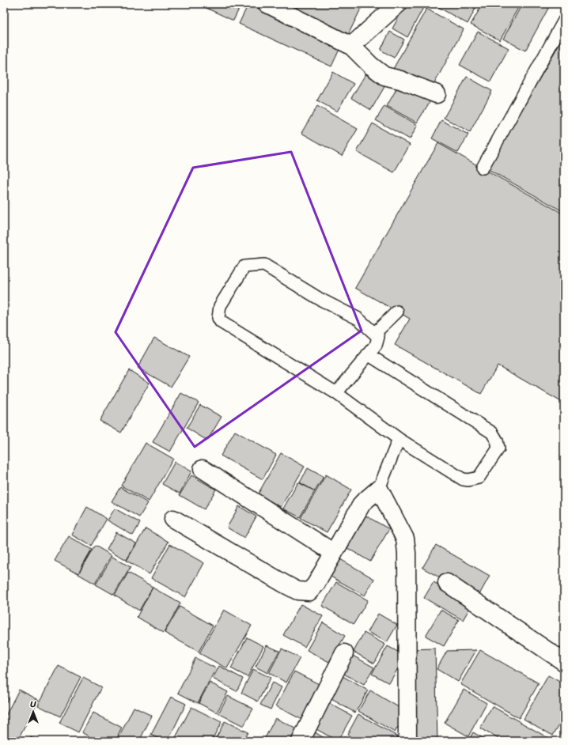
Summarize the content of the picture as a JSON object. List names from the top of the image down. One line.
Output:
{"north":"top"}
